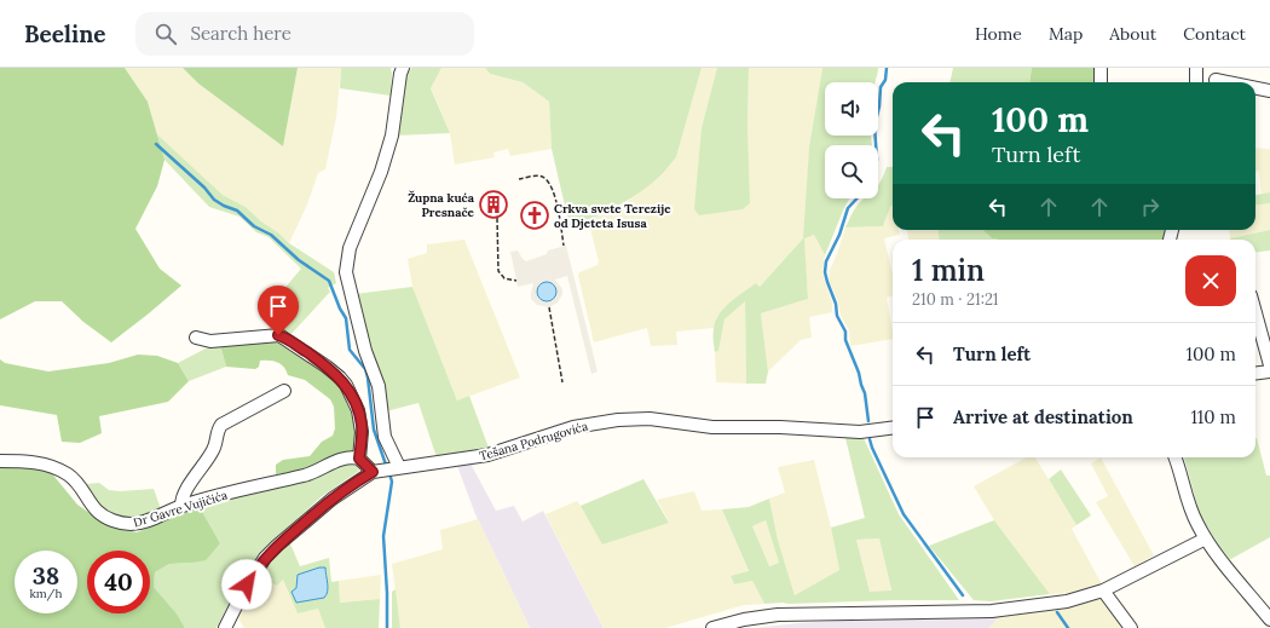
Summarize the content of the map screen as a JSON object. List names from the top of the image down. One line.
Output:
{"streets":{"street":["Tešana Podrugovića","Dr Gavre Vujičića"]},"places":{"building":["Župna kuća Presnače"],"church":["Crkva svete Terezije od Djeteta Isusa"]},"page":{"header":"Beeline","search":"Search here","nav":["Home","Map","About","Contact"],"turn":["100 m","Turn left"],"heading":["1 min","210 m · 21:21"],"list":[{"name":"Turn left","value":"100 m"},{"name":"Arrive at destination","value":"110 m"}],"speed":"38 km/h","limit":"40"}}
